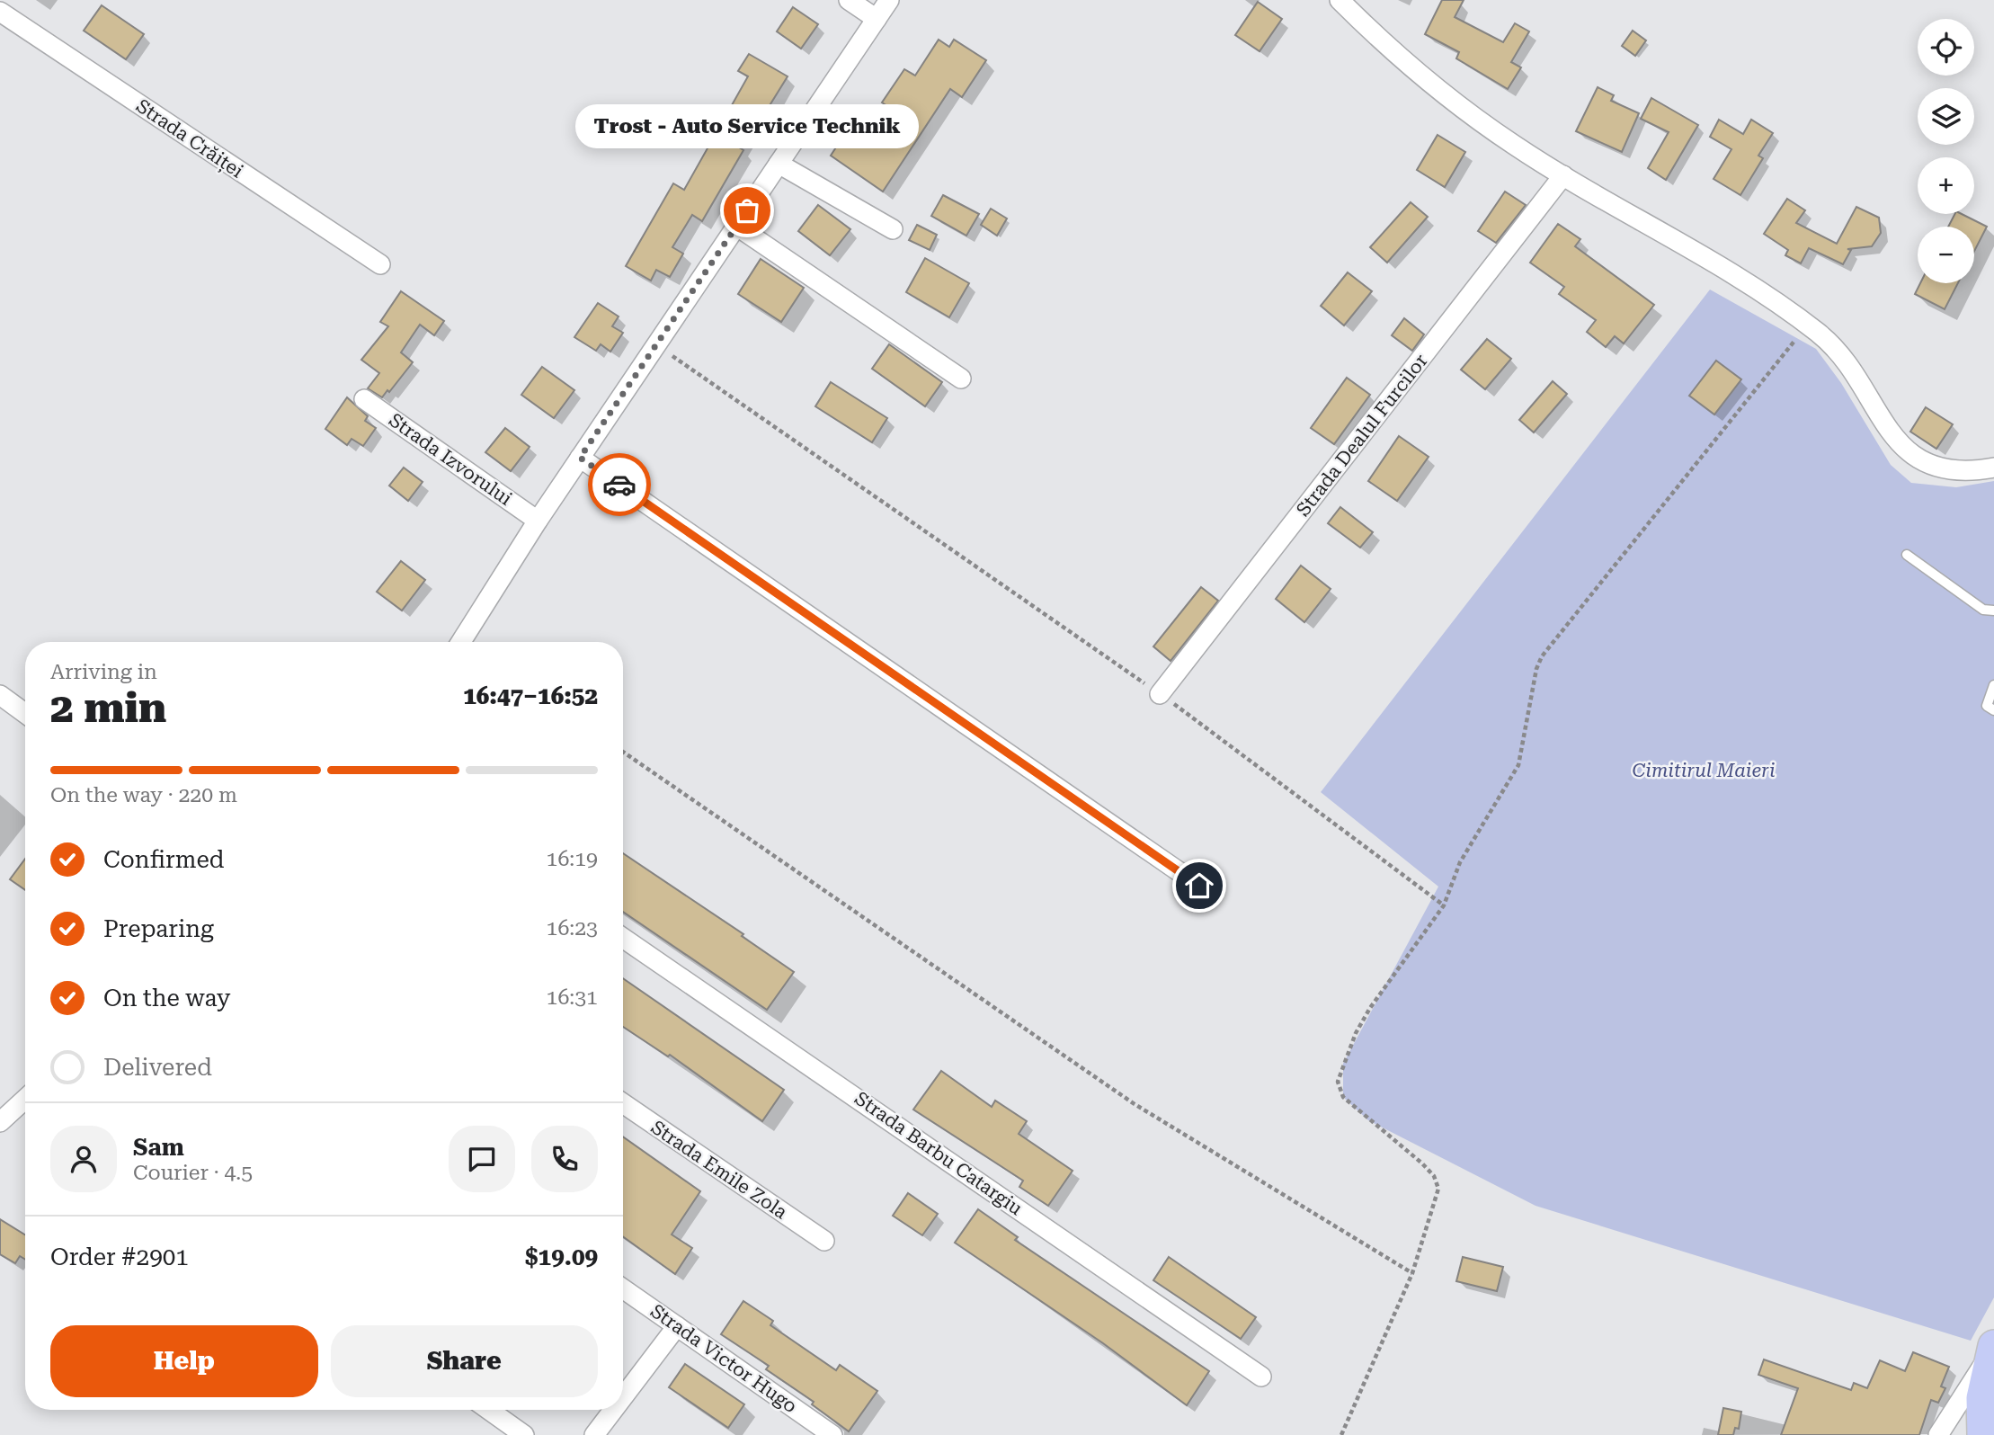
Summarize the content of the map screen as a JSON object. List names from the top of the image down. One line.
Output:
{"streets":{"street":["Strada Crăiței","Strada Dealul Furcilor","Strada Izvorului","Strada Barbu Catargiu","Strada Emile Zola","Strada Victor Hugo"]},"parks":["Cimitirul Maieri"],"places":["Trost - Auto Service Technik"],"page":{"map_buttons":["+","−"],"bubble":"Trost - Auto Service Technik","heading":["2 min","Arriving in","16:47–16:52"],"panel":["Sam","Courier · 4.5","Order #2901","$19.09"],"bar":"On the way · 220 m","list":[["Confirmed","16:19"],["Preparing","16:23"],["On the way","16:31"],"Delivered"],"buttons":["Help","Share"]}}
